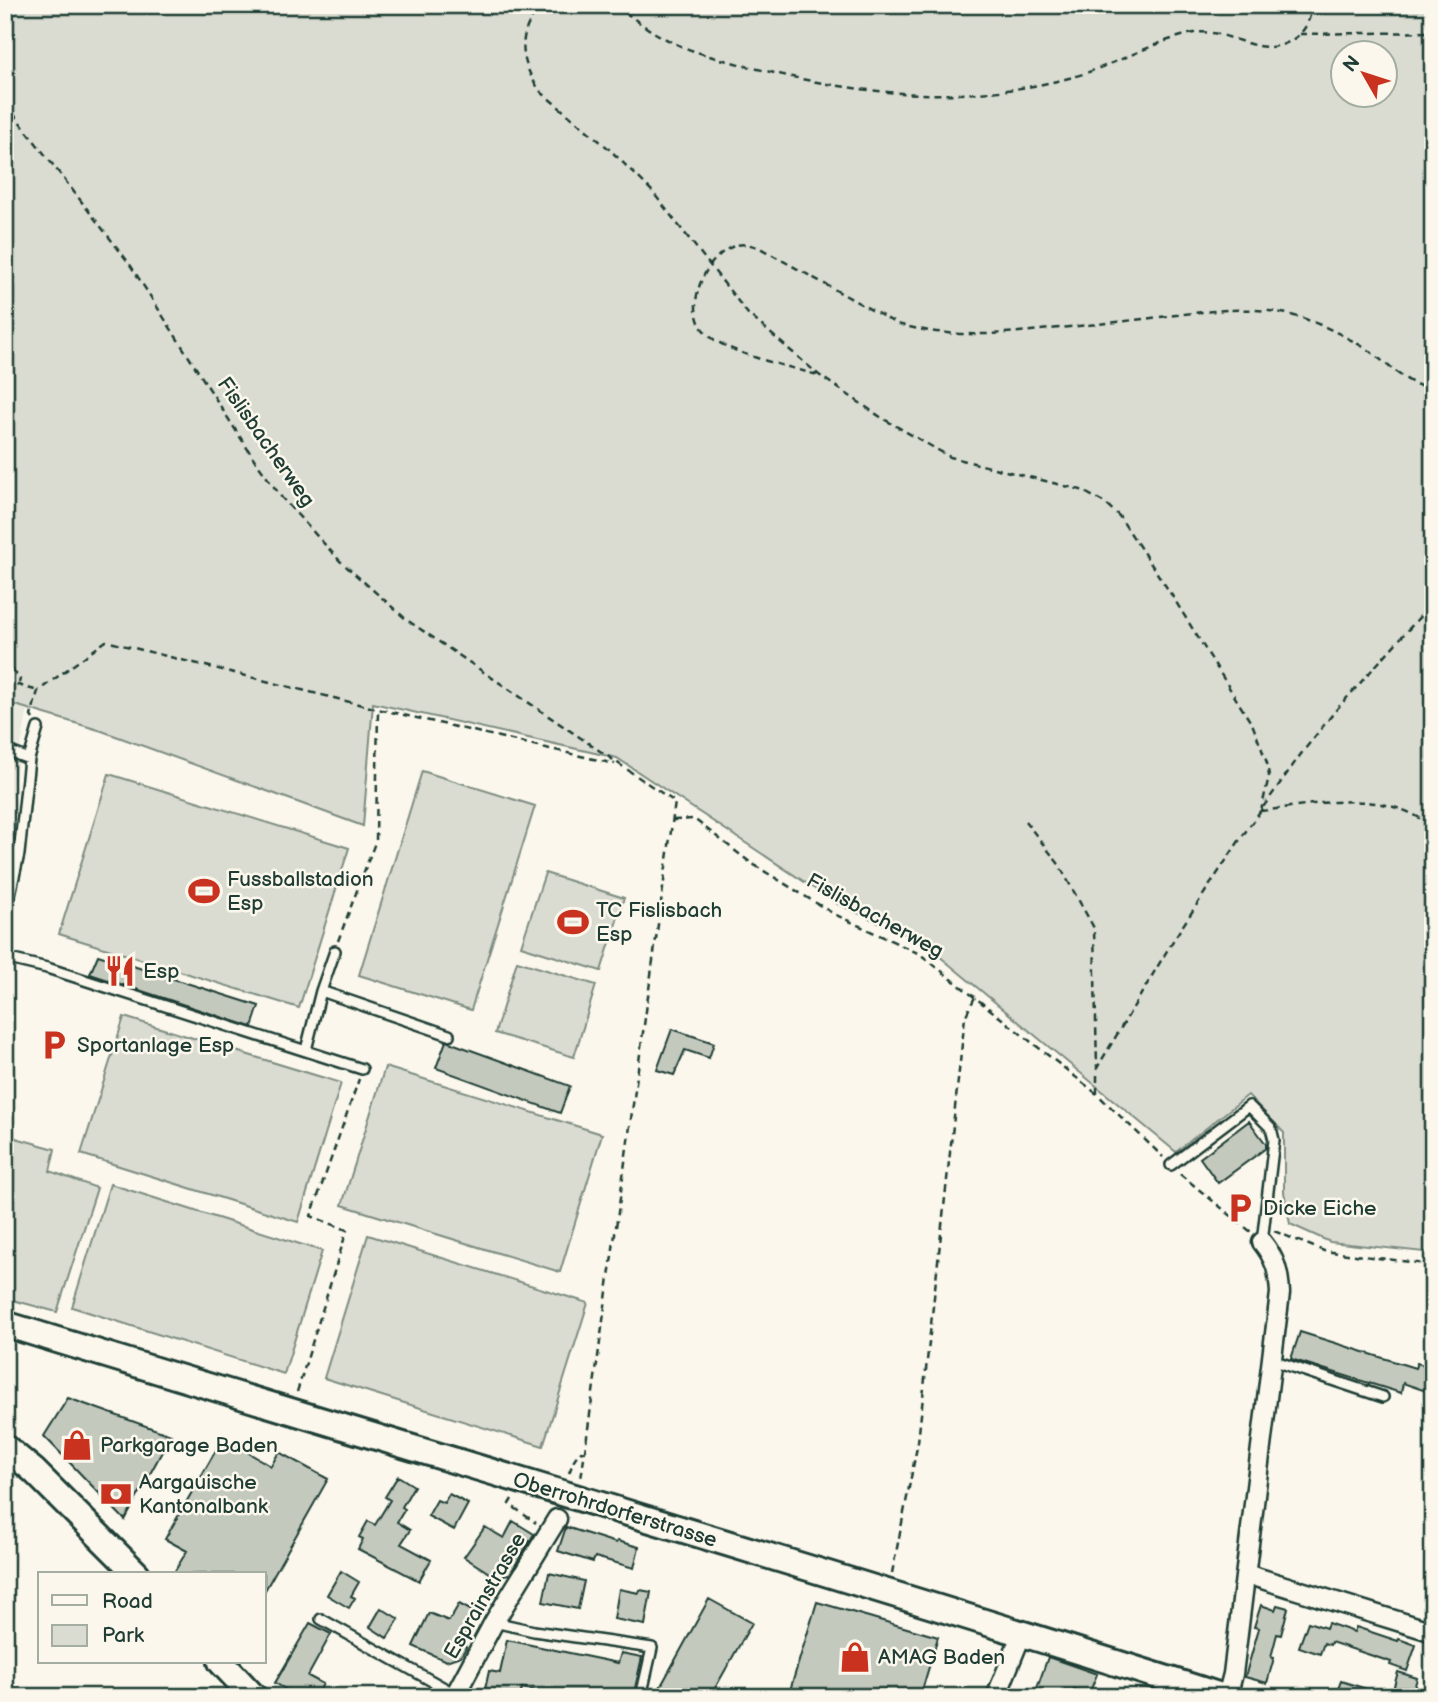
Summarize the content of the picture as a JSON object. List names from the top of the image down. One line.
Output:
{"streets":{"main road":["Oberrohrdorferstrasse"],"street":["Esprainstrasse"],"path":["Fislisbacherweg"]},"places":{"sports":["Fussballstadion Esp","TC Fislisbach Esp"],"restaurant":["Esp"],"parking":["Sportanlage Esp","Dicke Eiche"],"shop":["Parkgarage Baden","AMAG Baden"],"bank":["Aargauische Kantonalbank"]},"legend":["Road","Park"],"north":"top left"}
